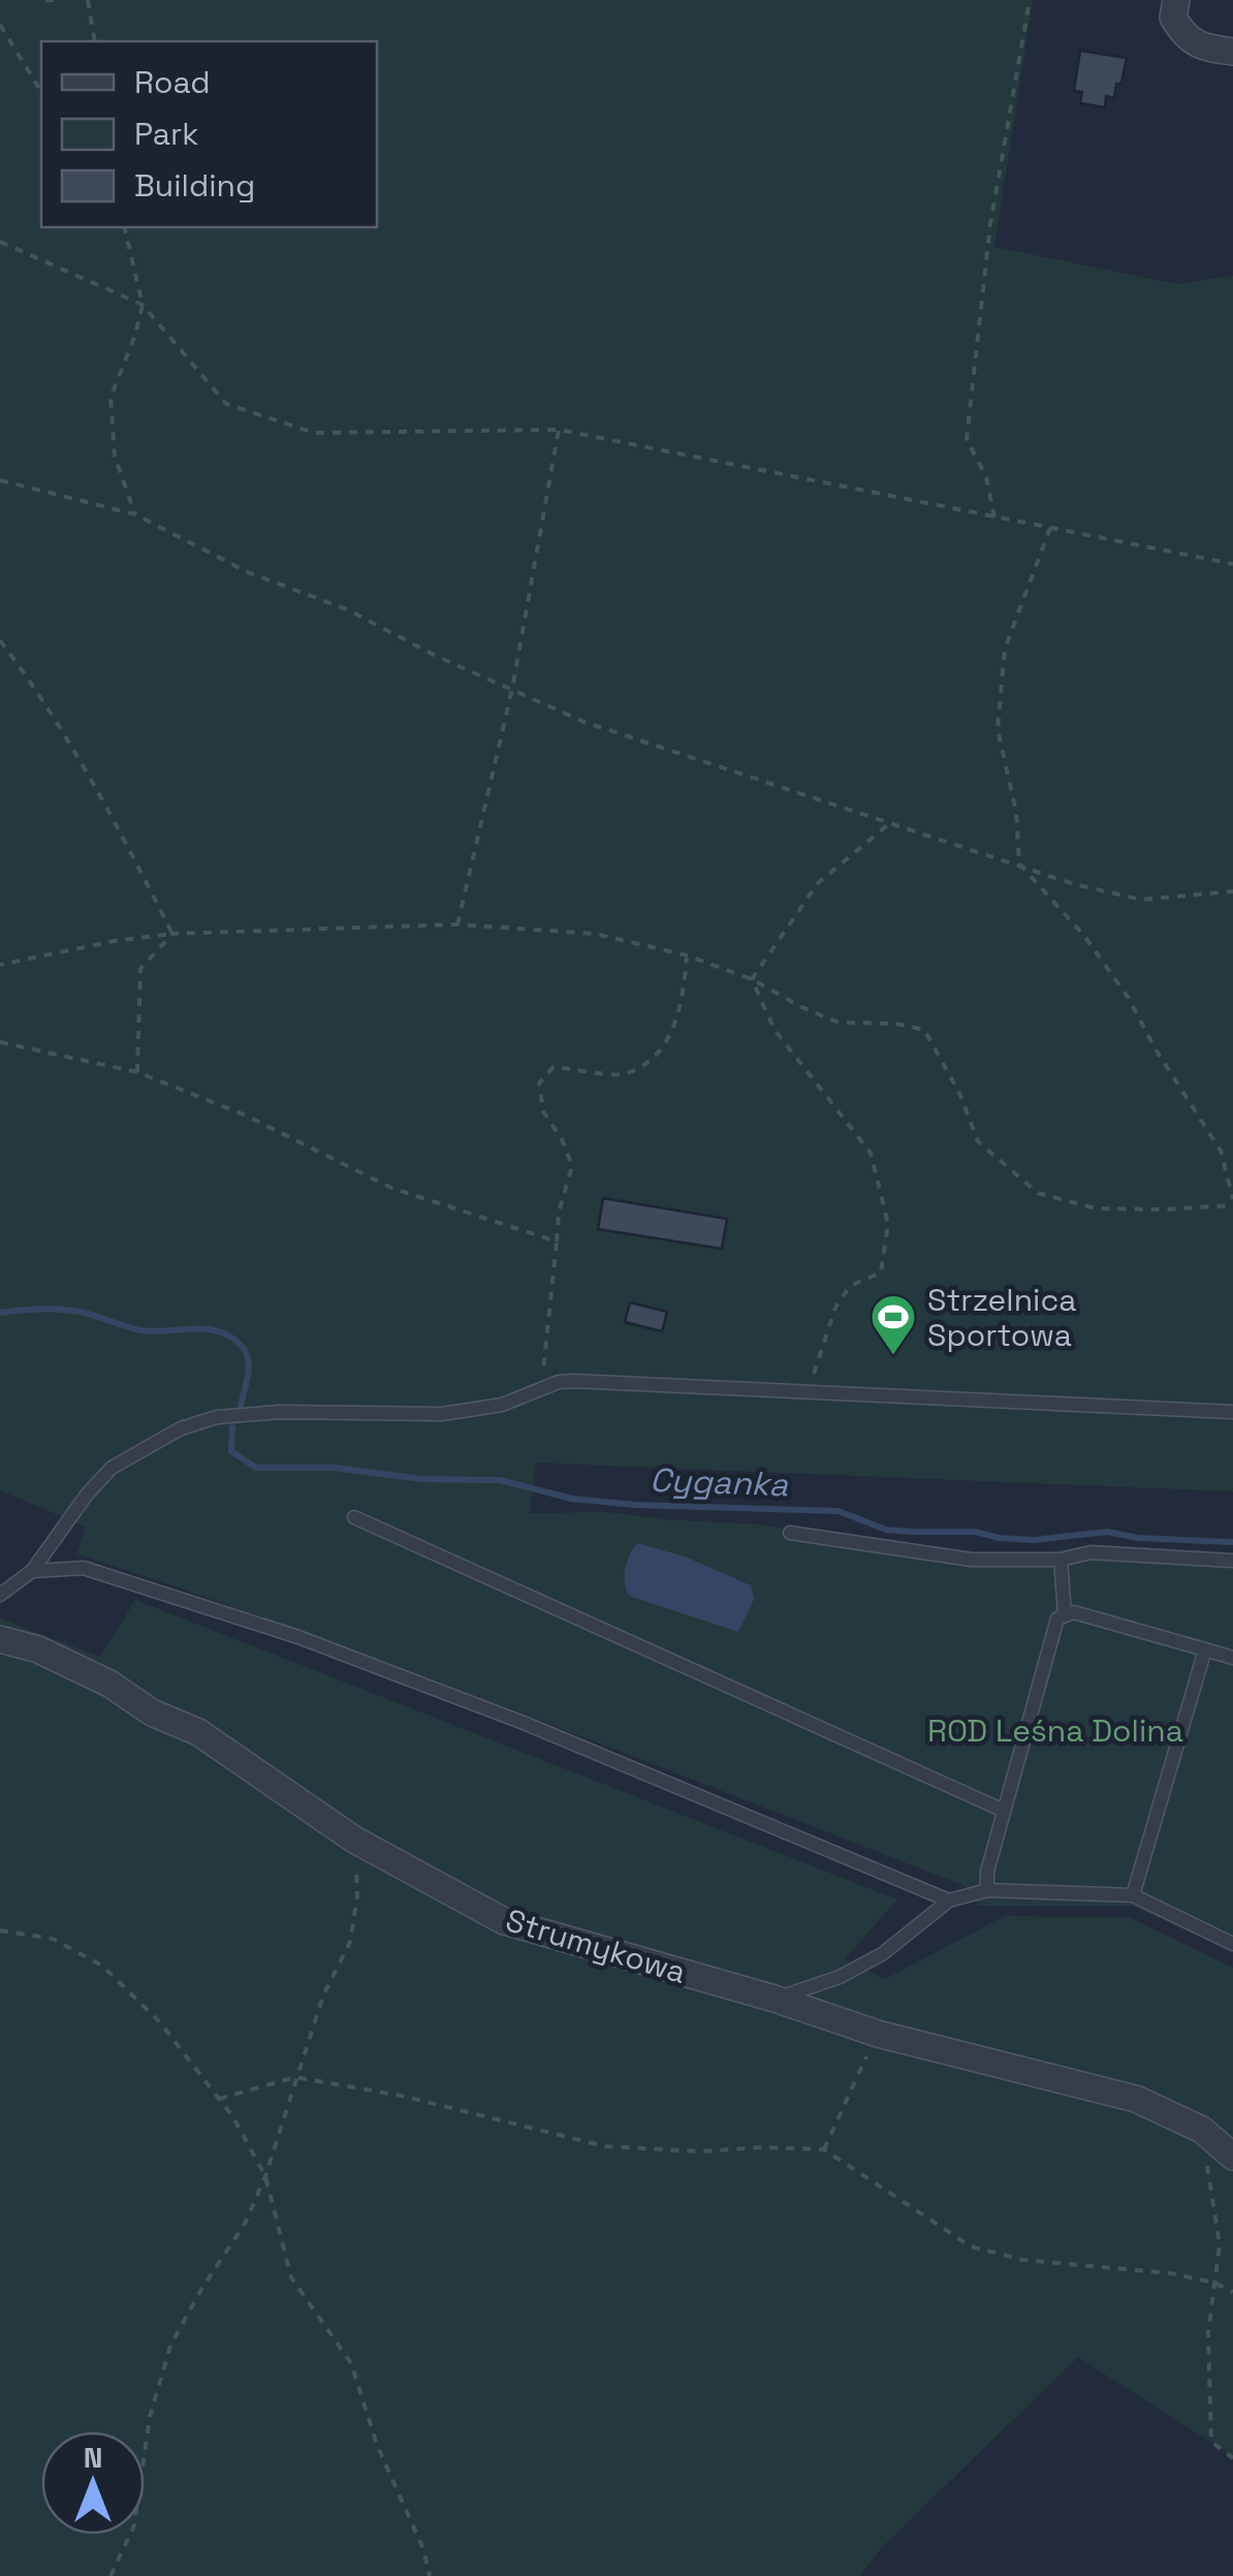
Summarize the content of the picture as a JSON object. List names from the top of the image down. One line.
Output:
{"streets":{"street":["Strumykowa"]},"water":["Cyganka"],"parks":["ROD Leśna Dolina"],"places":{"sports":["Strzelnica Sportowa"]},"legend":["Road","Park","Building"],"north":"top"}
